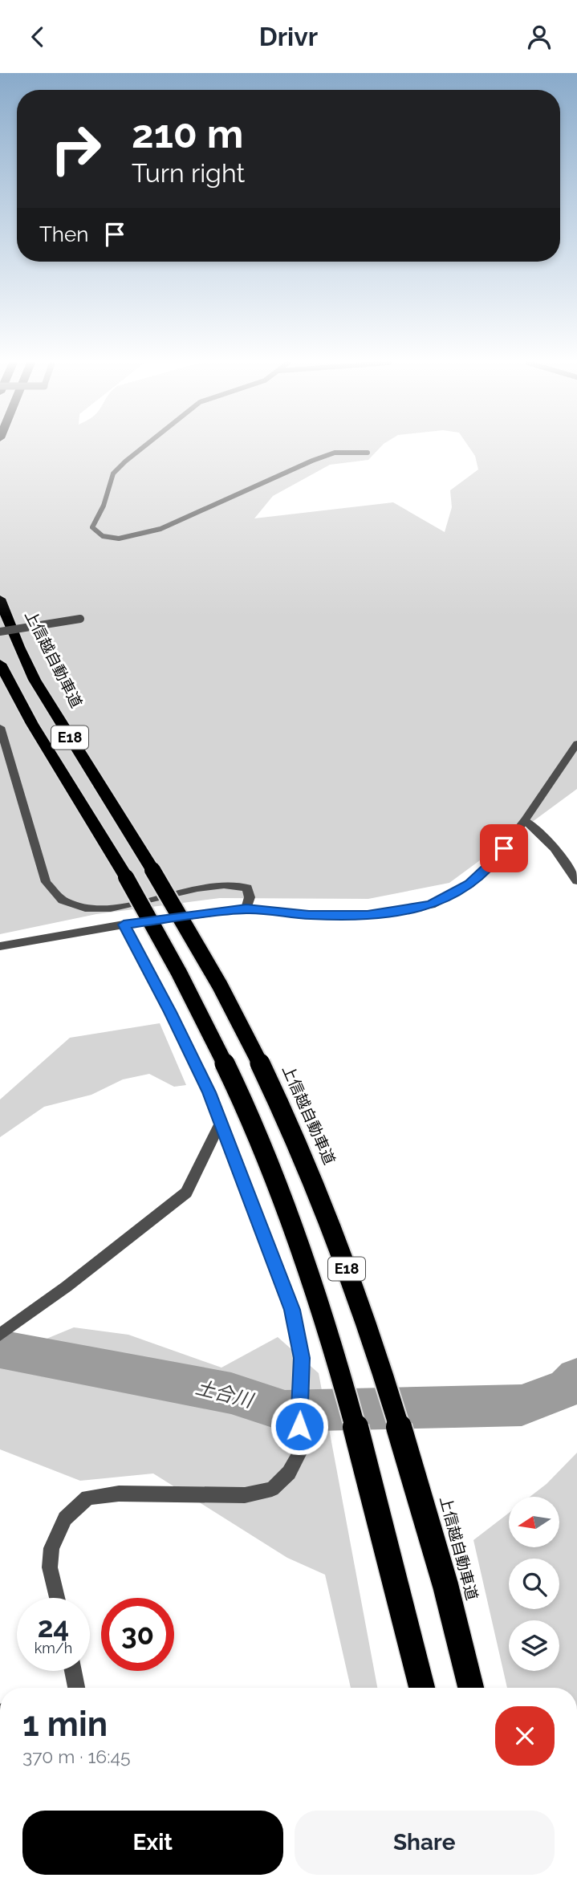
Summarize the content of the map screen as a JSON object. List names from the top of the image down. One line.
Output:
{"streets":{"highway":["上信越自動車道","E18"]},"water":["土合川"],"north":"left","page":{"header":"Drivr","turn":["210 m","Turn right"],"then":"Then","speed":"24 km/h","limit":"30","heading":["1 min","370 m · 16:45"],"buttons":["Exit","Share"]}}
